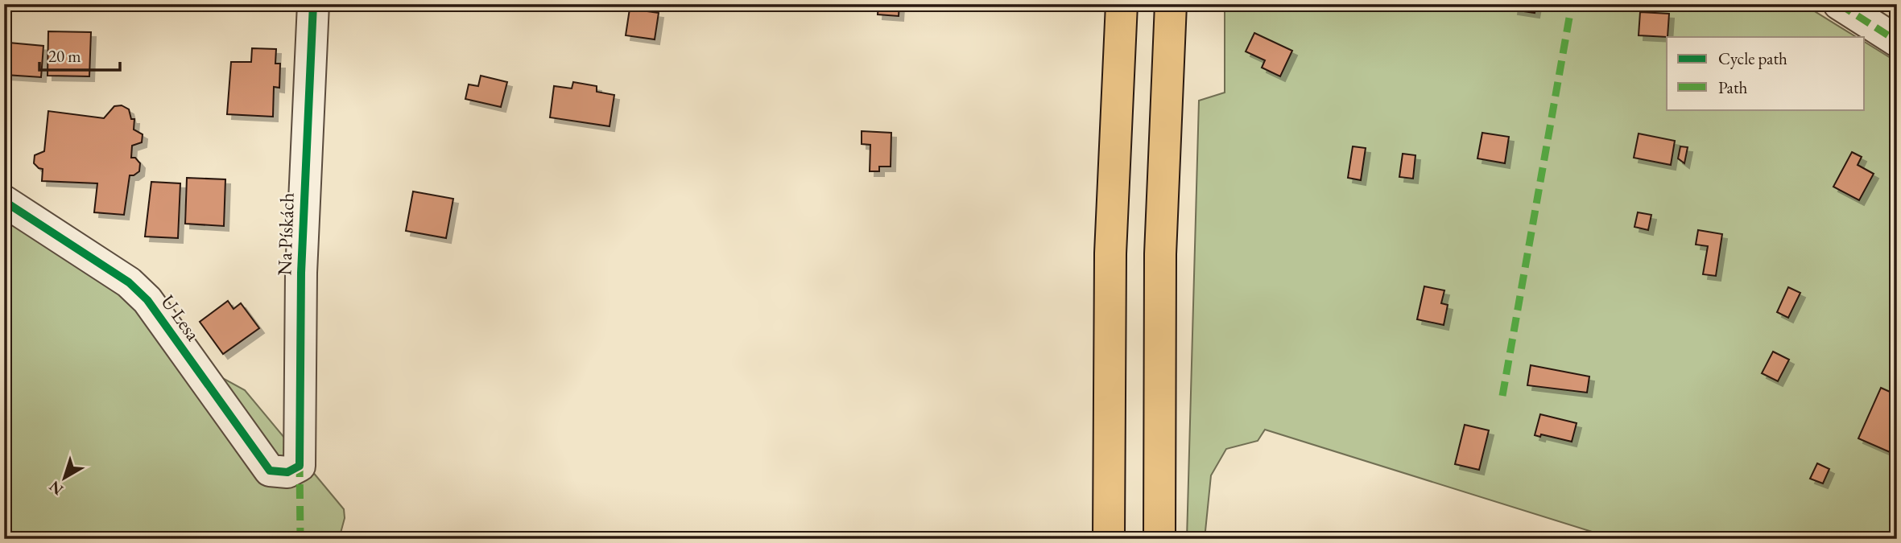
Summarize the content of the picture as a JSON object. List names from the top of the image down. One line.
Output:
{"streets":{"street":["Na Pískách","U Lesa"]},"crossings":[["Na Pískách","U Lesa"]],"legend":["Cycle path","Path"],"scale_bar":"20 m","north":"bottom left"}
